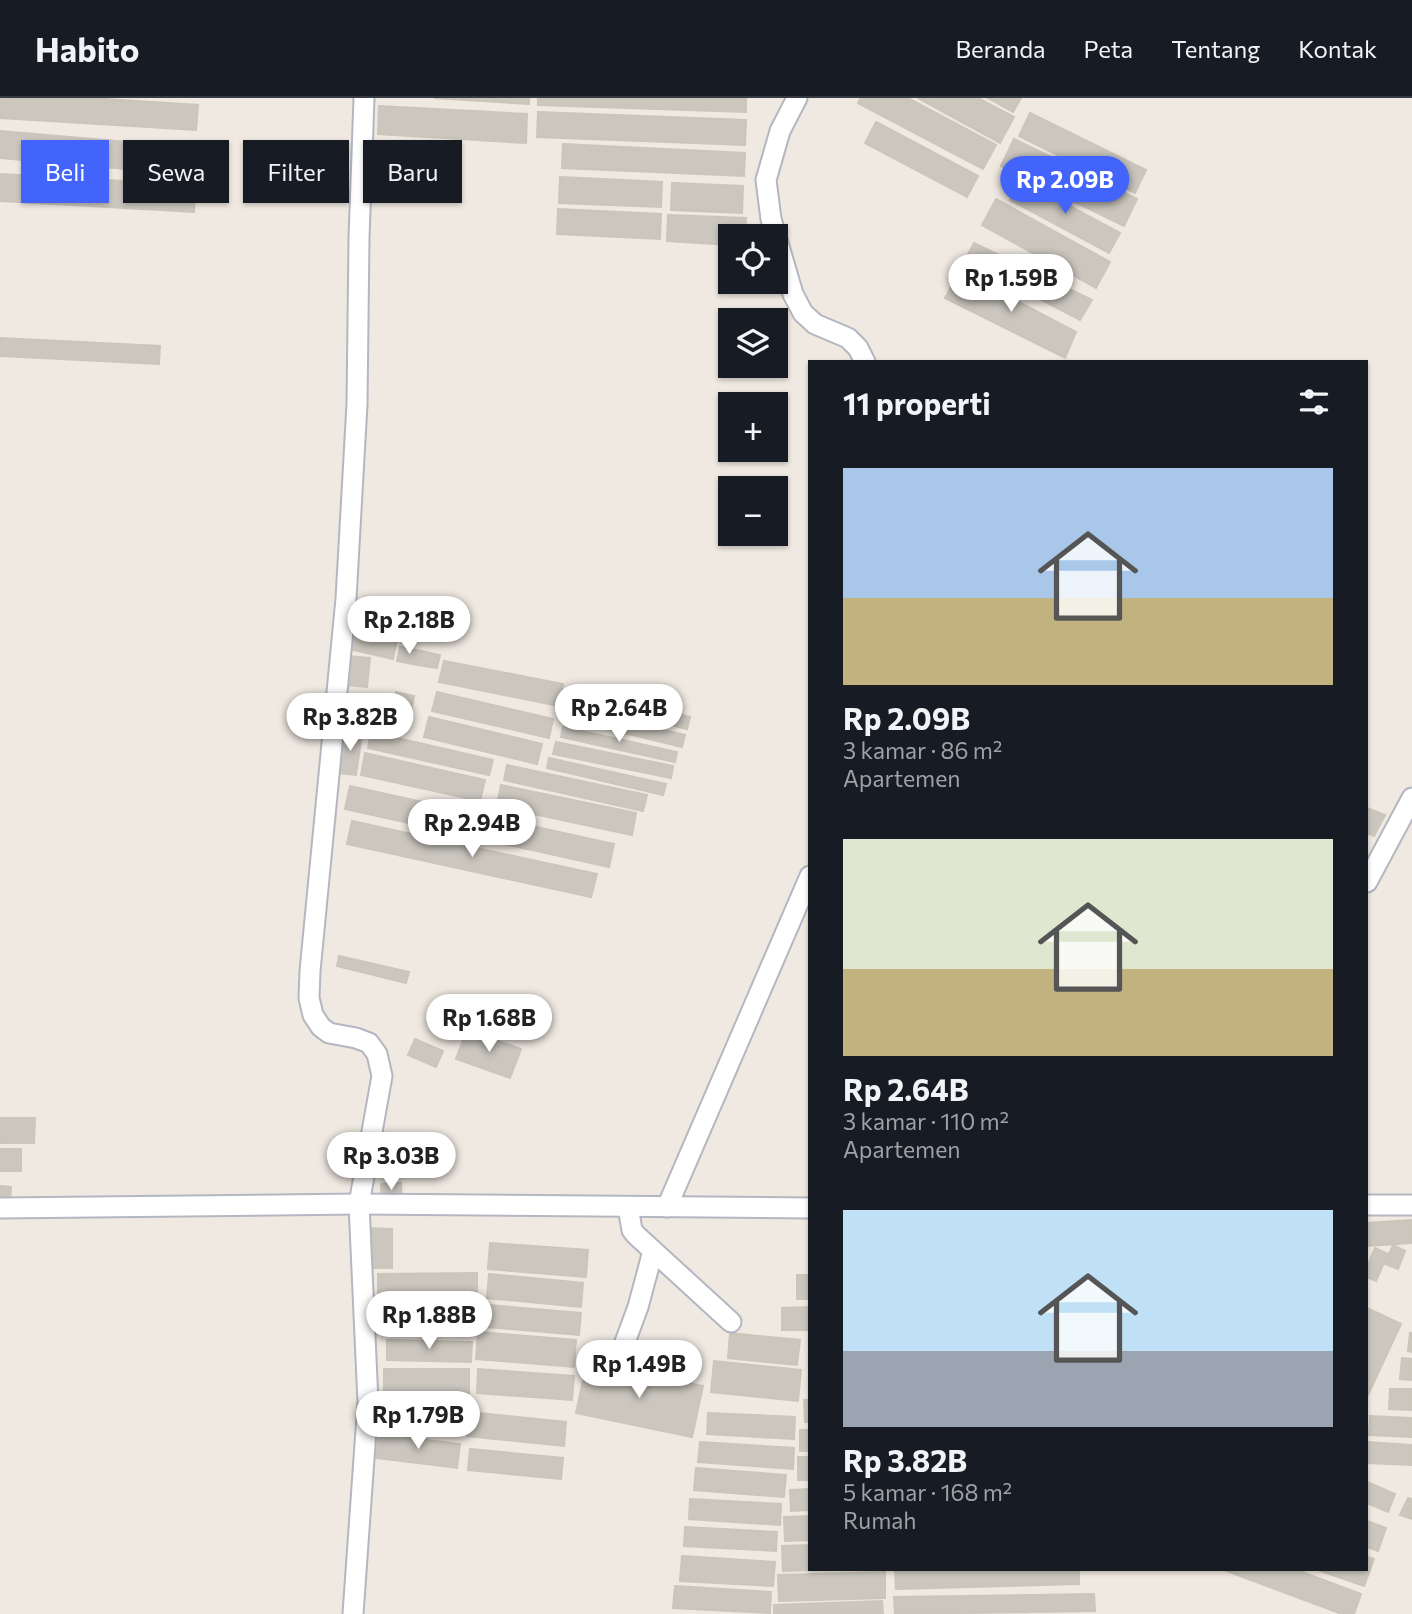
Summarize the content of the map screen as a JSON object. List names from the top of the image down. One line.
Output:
{"page":{"header":"Habito","nav":["Beranda","Peta","Tentang","Kontak"],"chip":["Beli","Sewa","Filter","Baru"],"price":["Rp 2.09B","Rp 1.59B","Rp 2.18B","Rp 2.64B","Rp 3.82B","Rp 2.94B","Rp 1.68B","Rp 3.03B","Rp 1.88B","Rp 1.49B","Rp 1.79B"],"map_buttons":["+","−"],"heading":"11 properti","list":[{"name":"Rp 2.09B","note":"3 kamar · 86 m² · Apartemen"},{"name":"Rp 2.64B","note":"3 kamar · 110 m² · Apartemen"},{"name":"Rp 3.82B","note":"5 kamar · 168 m² · Rumah"}]}}
